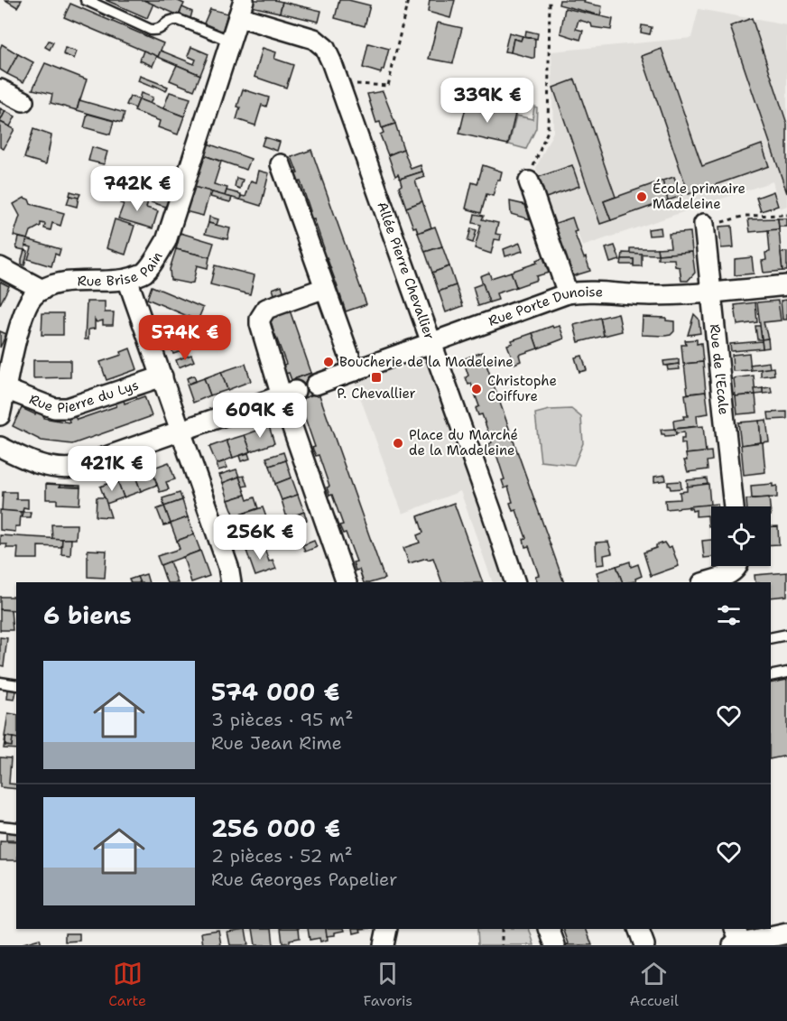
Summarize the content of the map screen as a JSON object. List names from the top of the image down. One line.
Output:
{"streets":{"street":["Rue Brise Pain","Allée Pierre Chevallier","Rue Porte Dunoise","Rue de l'Ecale","Rue Pierre du Lys"]},"crossings":[["Rue Brise Pain","Allée Pierre Chevallier"],["Allée Pierre Chevallier","Rue Porte Dunoise"],["Rue Porte Dunoise","Rue de l'Ecale"]],"places":{"other":["École primaire Madeleine","Boucherie de la Madeleine","Christophe Coiffure","Place du Marché de la Madeleine"],"transit":["P. Chevallier"]},"page":{"price":["339K €","742K €","574K €","609K €","421K €","256K €"],"heading":"6 biens","list":[{"name":"574 000 €","note":"3 pièces · 95 m² · Rue Jean Rime"},{"name":"256 000 €","note":"2 pièces · 52 m² · Rue Georges Papelier"}],"tabs":["Carte","Favoris","Accueil"]}}
